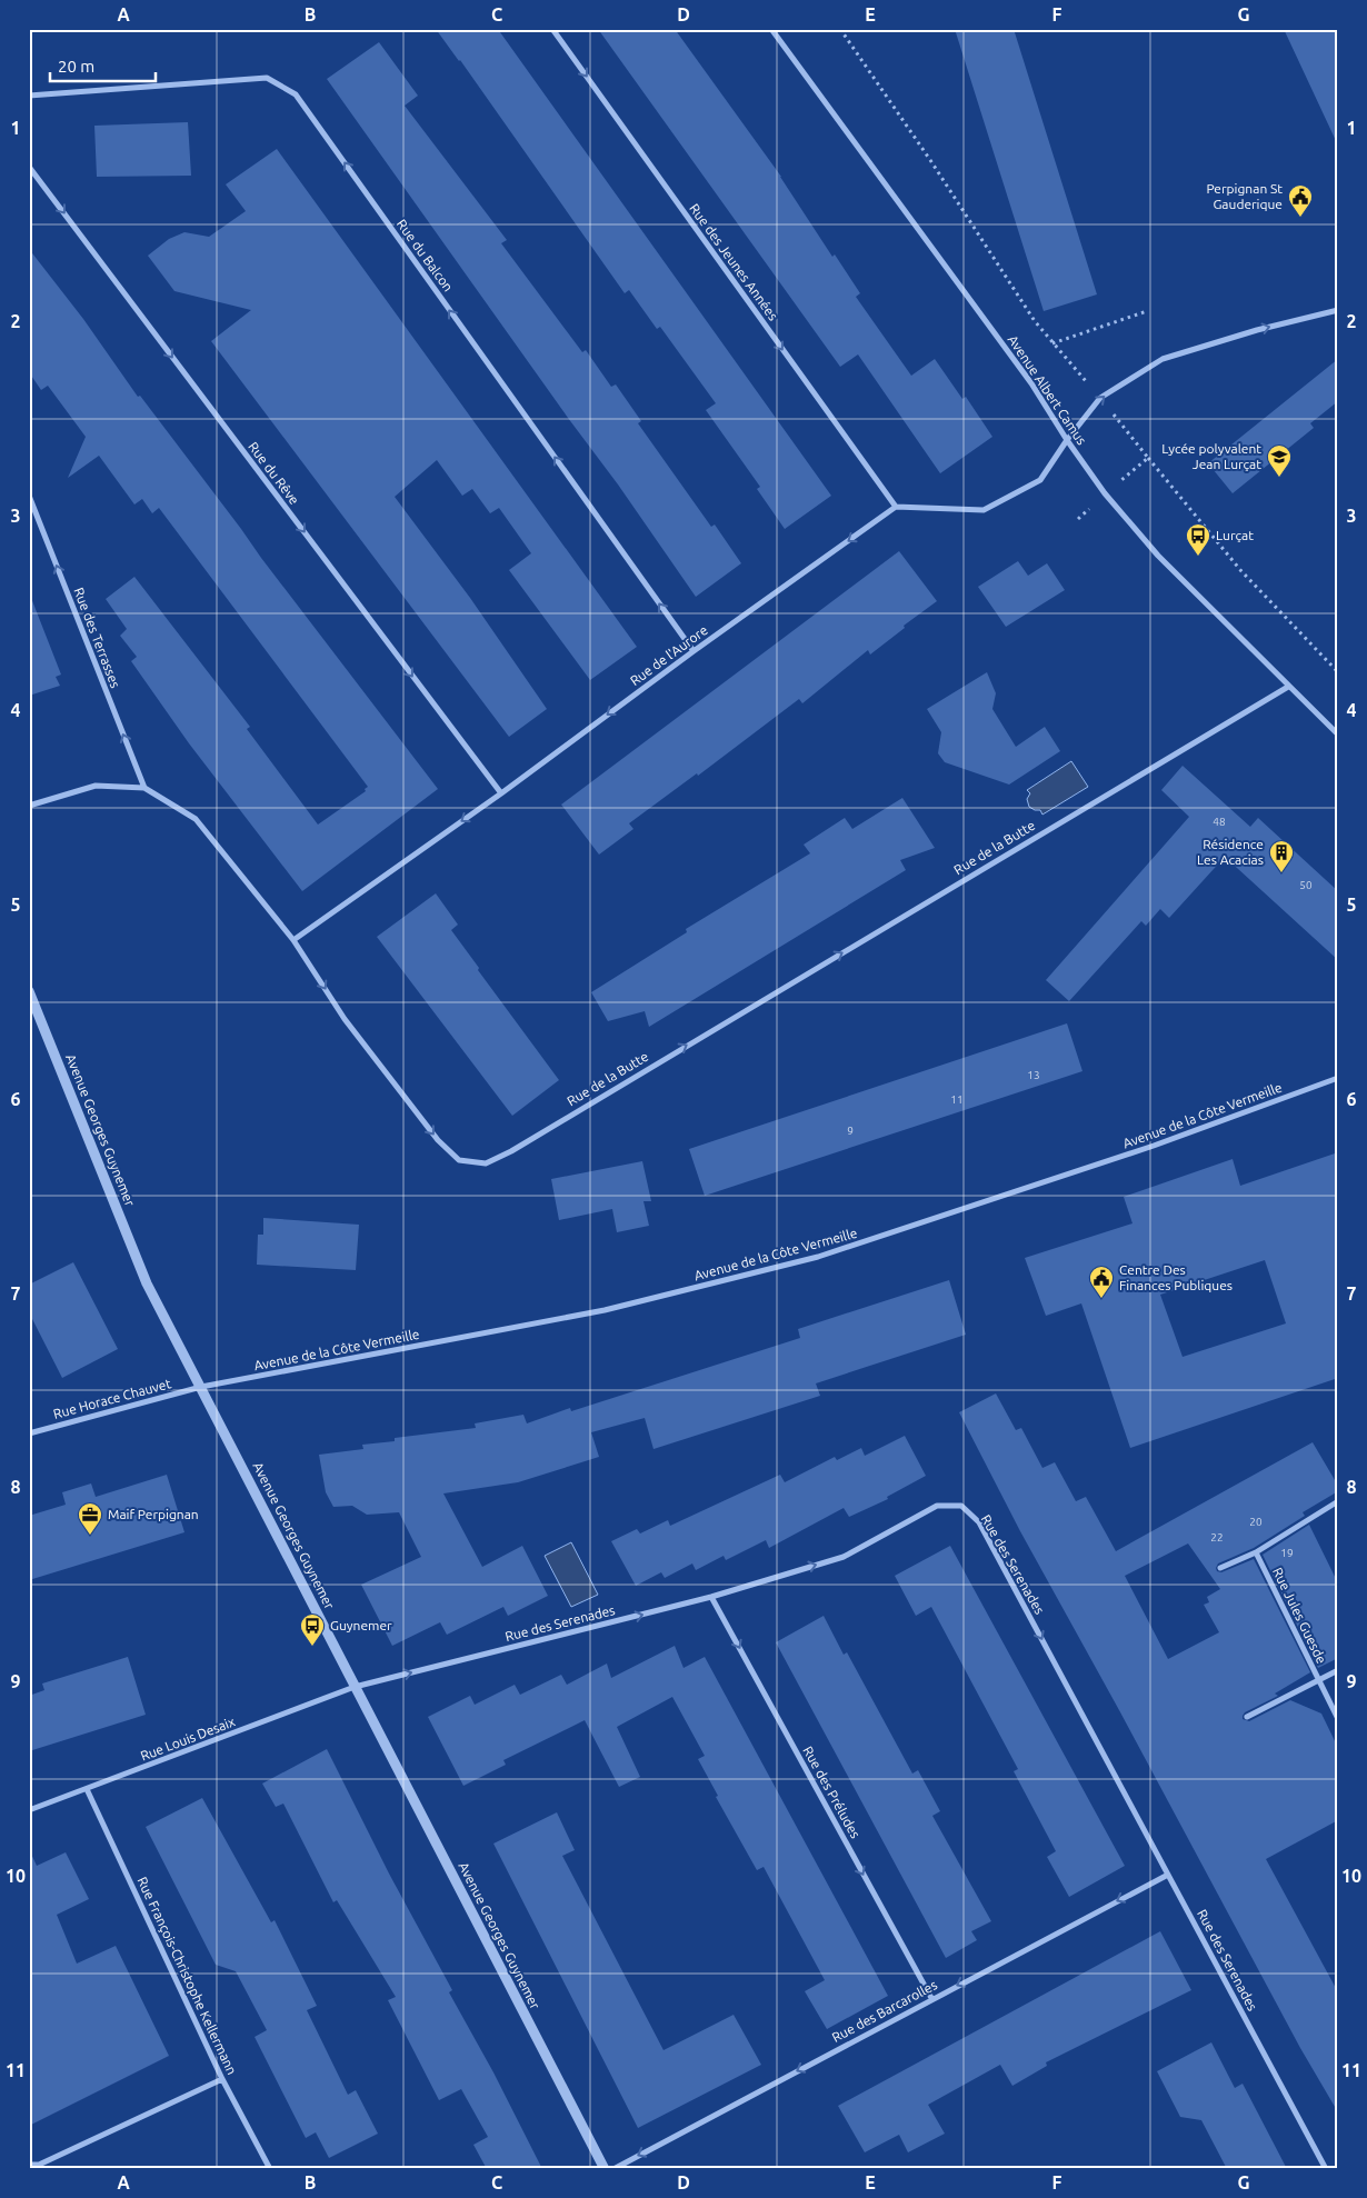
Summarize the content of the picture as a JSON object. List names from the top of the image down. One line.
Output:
{"streets":{"street":["Rue du Balcon","Rue des Jeunes Années","Avenue Albert Camus","Rue du Rêve","Rue des Terrasses","Rue de l'Aurore","Rue de la Butte","Avenue de la Côte Vermeille","Avenue Georges Guynemer","Rue Horace Chauvet","Rue des Serenades","Rue Jules Guesde","Rue Louis Desaix","Rue des Préludes","Rue François-Christophe Kellermann","Rue des Barcarolles"]},"crossings":[["Rue du Balcon","Rue de l'Aurore"],["Rue des Jeunes Années","Rue de l'Aurore"],["Avenue Albert Camus","Rue de la Butte"],["Rue du Rêve","Rue de l'Aurore"],["Rue des Terrasses","Rue de la Butte"],["Rue de l'Aurore","Rue de la Butte"],["Avenue de la Côte Vermeille","Avenue Georges Guynemer"],["Avenue de la Côte Vermeille","Rue Horace Chauvet"],["Avenue Georges Guynemer","Rue Horace Chauvet"],["Avenue Georges Guynemer","Rue des Serenades"],["Avenue Georges Guynemer","Rue Louis Desaix"],["Rue des Serenades","Rue Louis Desaix"],["Rue des Serenades","Rue des Préludes"],["Rue des Serenades","Rue des Barcarolles"],["Rue Louis Desaix","Rue François-Christophe Kellermann"],["Rue des Préludes","Rue des Barcarolles"]],"one_way":["Rue du Balcon","Rue des Jeunes Années","Rue du Rêve","Rue des Terrasses","Rue de l'Aurore","Rue de la Butte","Rue des Préludes","Rue des Barcarolles"],"places":{"public building":["Perpignan St Gauderique","Centre Des Finances Publiques"],"school or university":["Lycée polyvalent Jean Lurçat"],"bus stop":["Lurçat","Guynemer"],"building":["Résidence Les Acacias"],"office":["Maif Perpignan"]},"house_numbers":["48","50","13","11","9","20","22","19"],"scale_bar":"20 m","grid":{"columns":["A","B","C","D","E","F","G"],"rows":["1","2","3","4","5","6","7","8","9","10","11"]}}
